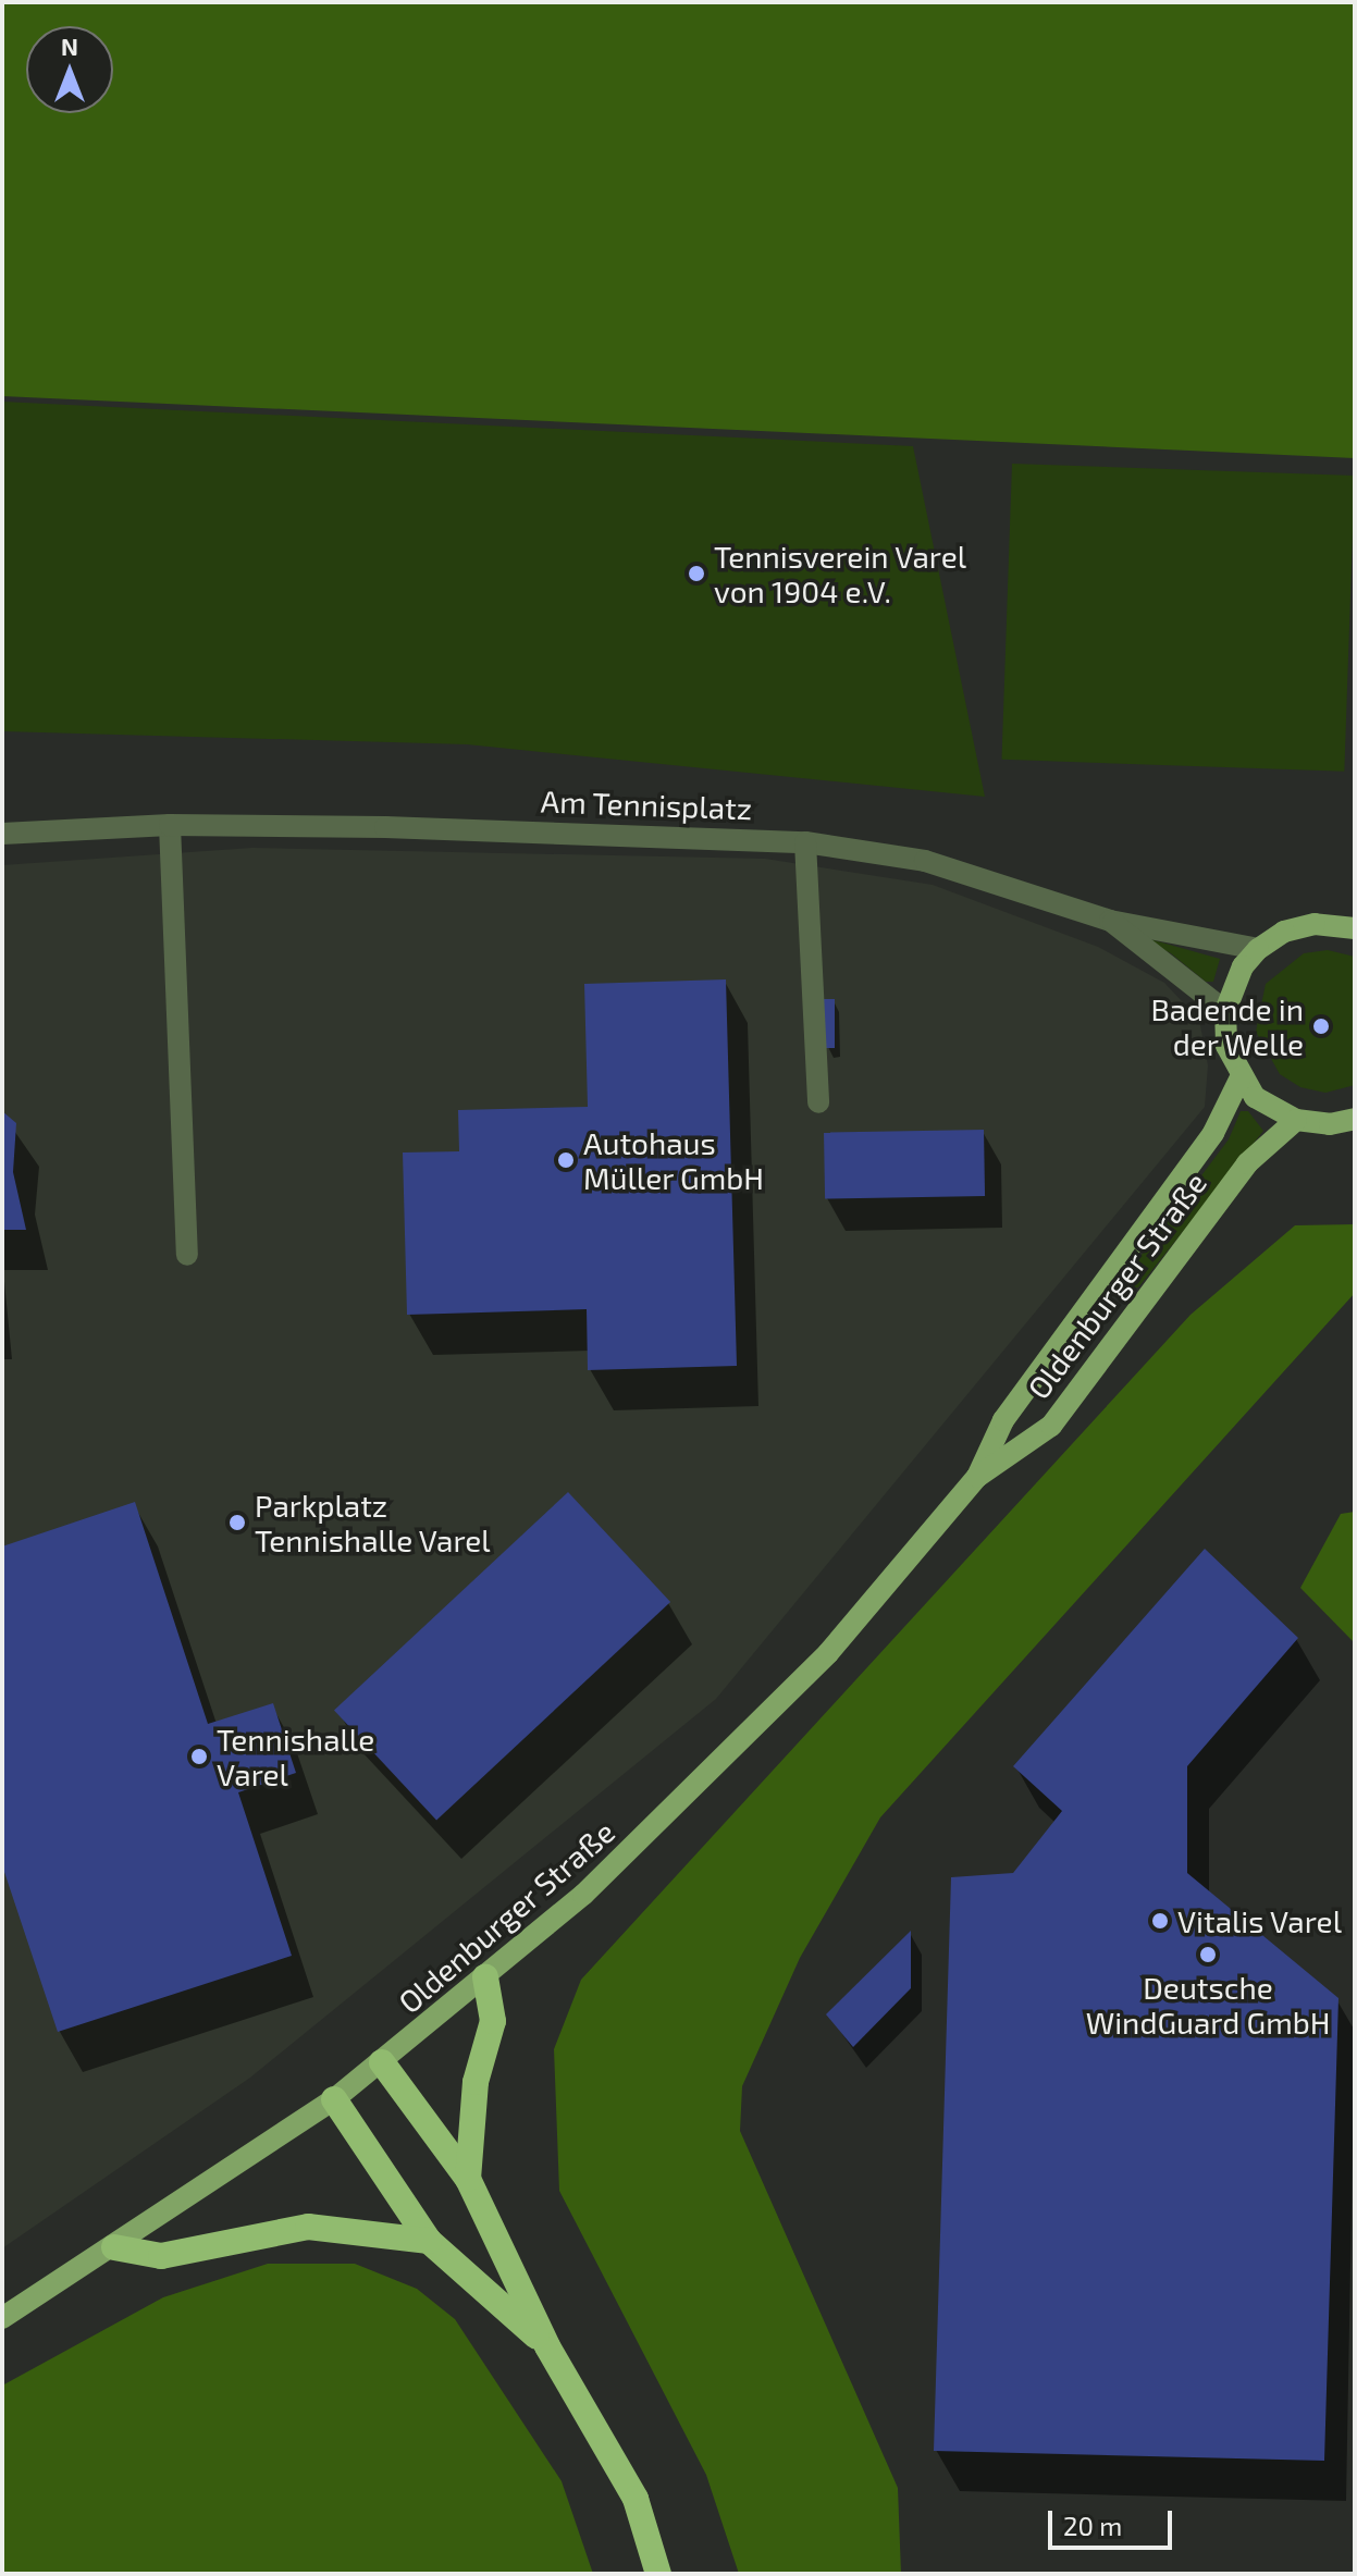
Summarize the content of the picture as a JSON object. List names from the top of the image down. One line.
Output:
{"streets":{"main road":["Oldenburger Straße"],"street":["Am Tennisplatz"]},"places":["Tennisverein Varel von 1904 e.V.","Badende in der Welle","Autohaus Müller GmbH","Parkplatz Tennishalle Varel","Tennishalle Varel","Vitalis Varel","Deutsche WindGuard GmbH"],"scale_bar":"20 m","north":"top"}
